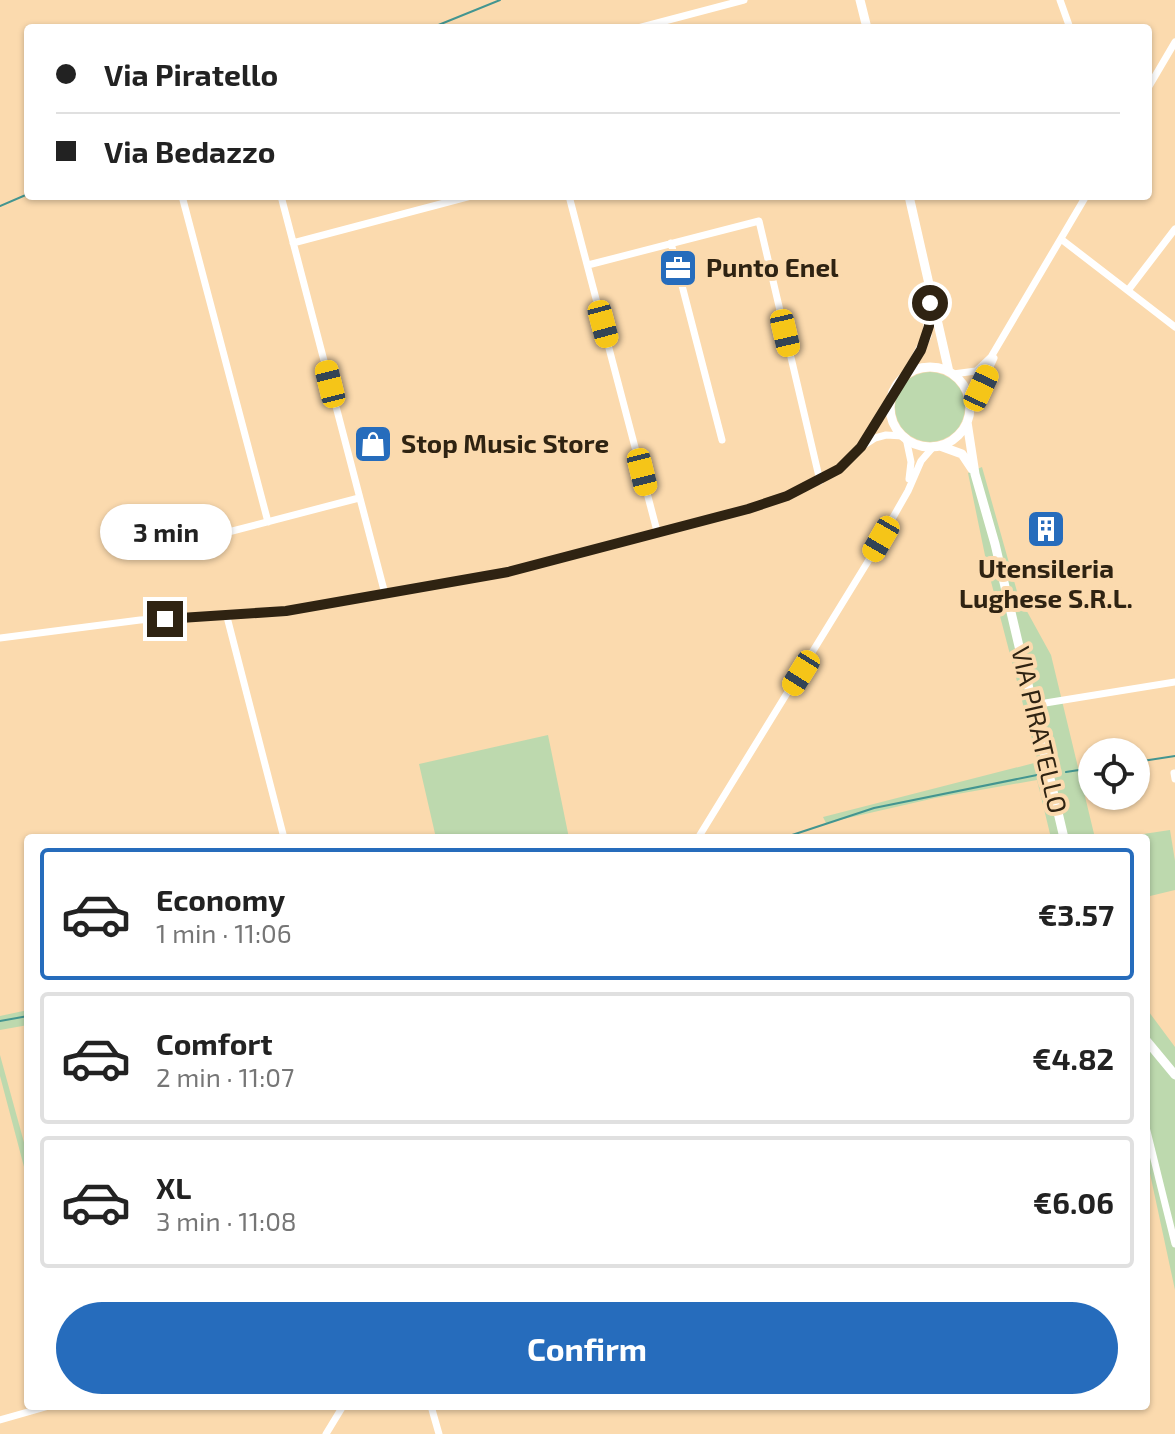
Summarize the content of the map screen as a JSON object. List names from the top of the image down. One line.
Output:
{"streets":{"main road":["VIA PIRATELLO"]},"places":{"office":["Punto Enel"],"shop":["Stop Music Store"],"building":["Utensileria Lughese S.R.L."]},"page":{"banner":["Via Piratello","Via Bedazzo"],"bubble":"3 min","list":[{"name":"Economy","note":"1 min · 11:06","value":"€3.57"},{"name":"Comfort","note":"2 min · 11:07","value":"€4.82"},{"name":"XL","note":"3 min · 11:08","value":"€6.06"}],"buttons":"Confirm"}}
